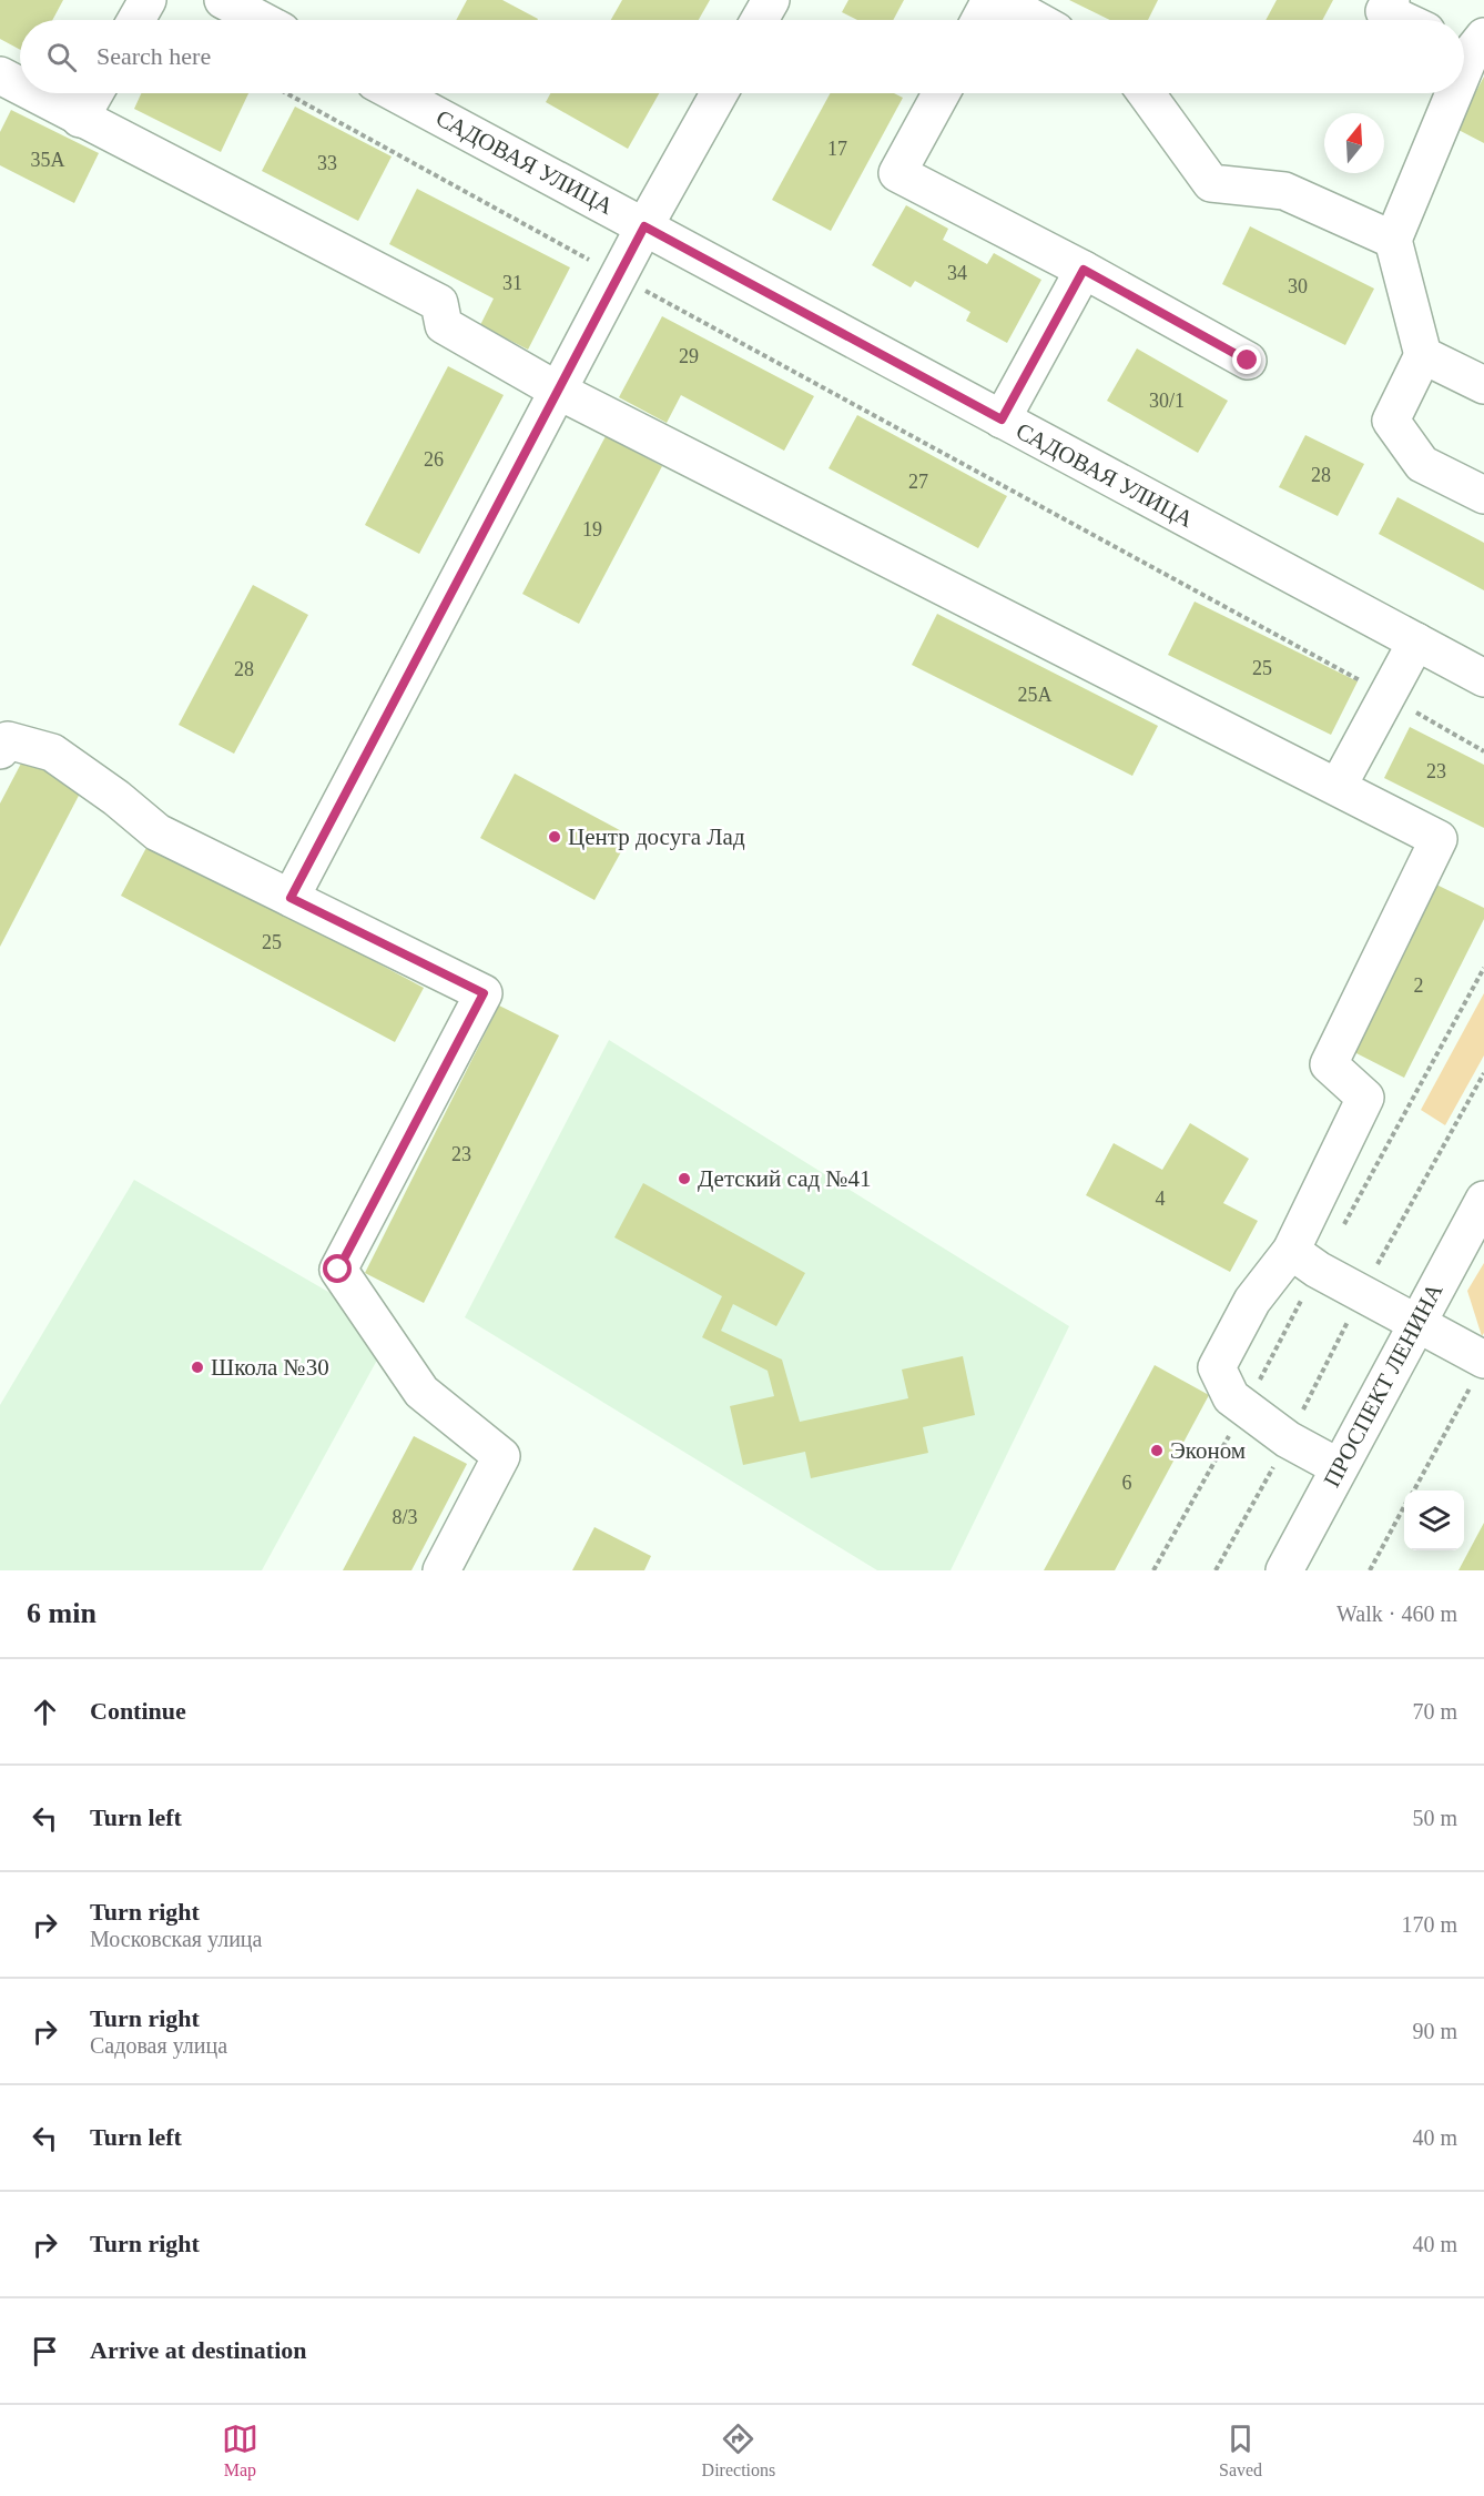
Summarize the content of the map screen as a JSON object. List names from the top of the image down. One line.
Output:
{"streets":{"street":["САДОВАЯ УЛИЦА","ПРОСПЕКТ ЛЕНИНА"]},"places":["Центр досуга Лад","Детский сад №41","Школа №30","Эконом"],"house_numbers":["17","35А","33","34","31","30","29","30/1","26","28","27","19","25","28","25А","23","25","2","23","4","6","8/3"],"north":"top","page":{"search":"Search here","heading":["6 min","Walk · 460 m"],"list":[["Continue","70 m"],["Turn left","50 m"],["Turn right","Московская улица","170 m"],["Turn right","Садовая улица","90 m"],["Turn left","40 m"],["Turn right","40 m"],"Arrive at destination"],"nav":["Map","Directions","Saved"]}}
